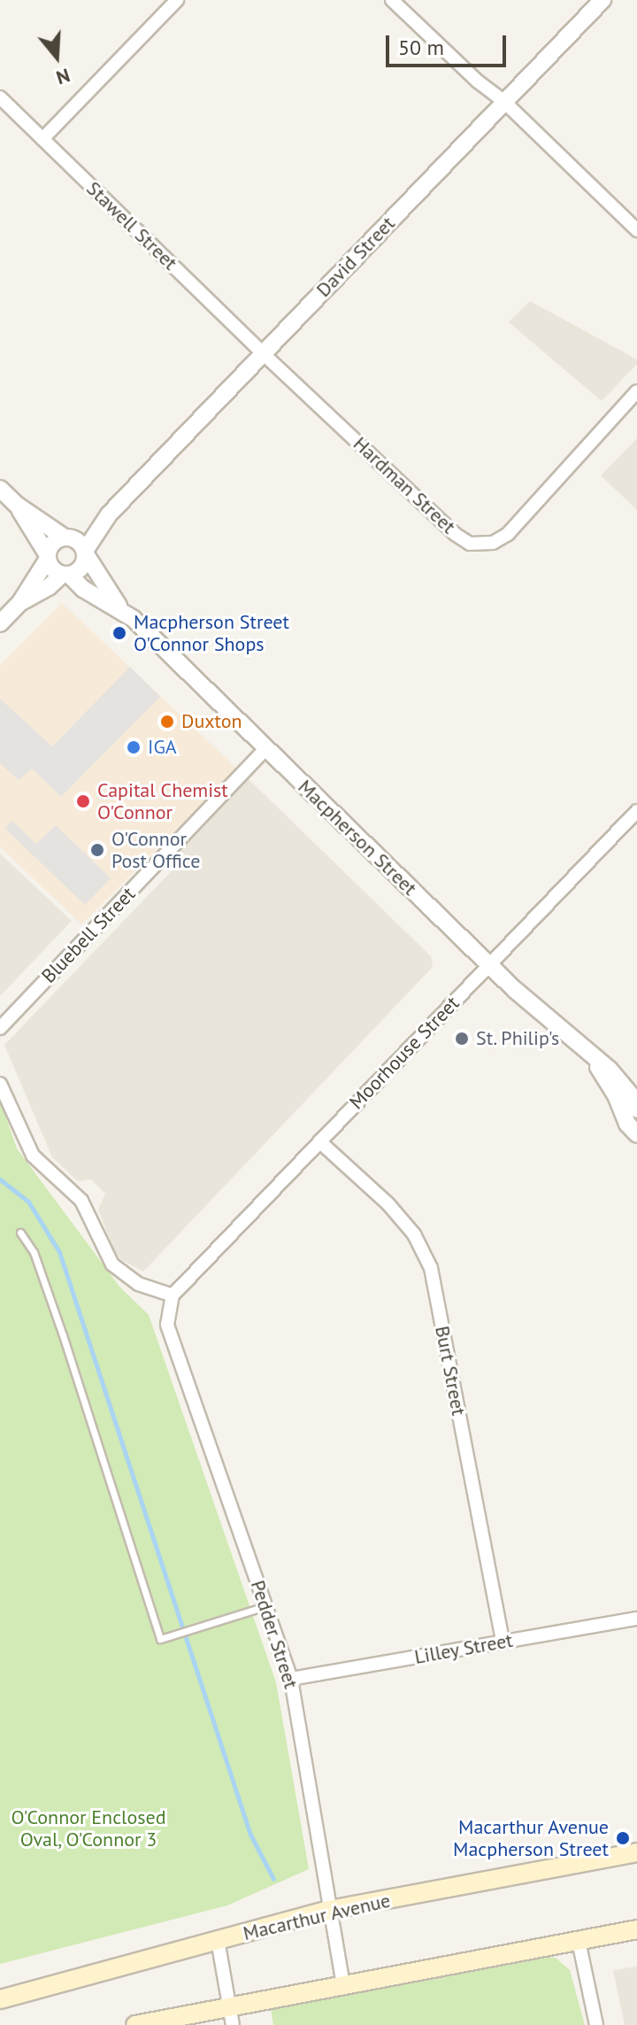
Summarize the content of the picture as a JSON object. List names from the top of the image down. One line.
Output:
{"streets":{"main road":["Macarthur Avenue"],"street":["Stawell Street","David Street","Hardman Street","Macpherson Street","Bluebell Street","Moorhouse Street","Burt Street","Pedder Street","Lilley Street"]},"crossings":[["Stawell Street","David Street"],["Stawell Street","Hardman Street"],["David Street","Hardman Street"],["David Street","Macpherson Street"],["Macpherson Street","Bluebell Street"],["Macpherson Street","Moorhouse Street"],["Moorhouse Street","Burt Street"],["Moorhouse Street","Pedder Street"],["Burt Street","Lilley Street"],["Pedder Street","Lilley Street"],["Pedder Street","Macarthur Avenue"]],"parks":["O'Connor Enclosed Oval, O'Connor 3"],"places":["Macpherson Street O'Connor Shops","Duxton","IGA","Capital Chemist O'Connor","O'Connor Post Office","St. Philip's","Macarthur Avenue Macpherson Street"],"scale_bar":"50 m","north":"bottom"}
